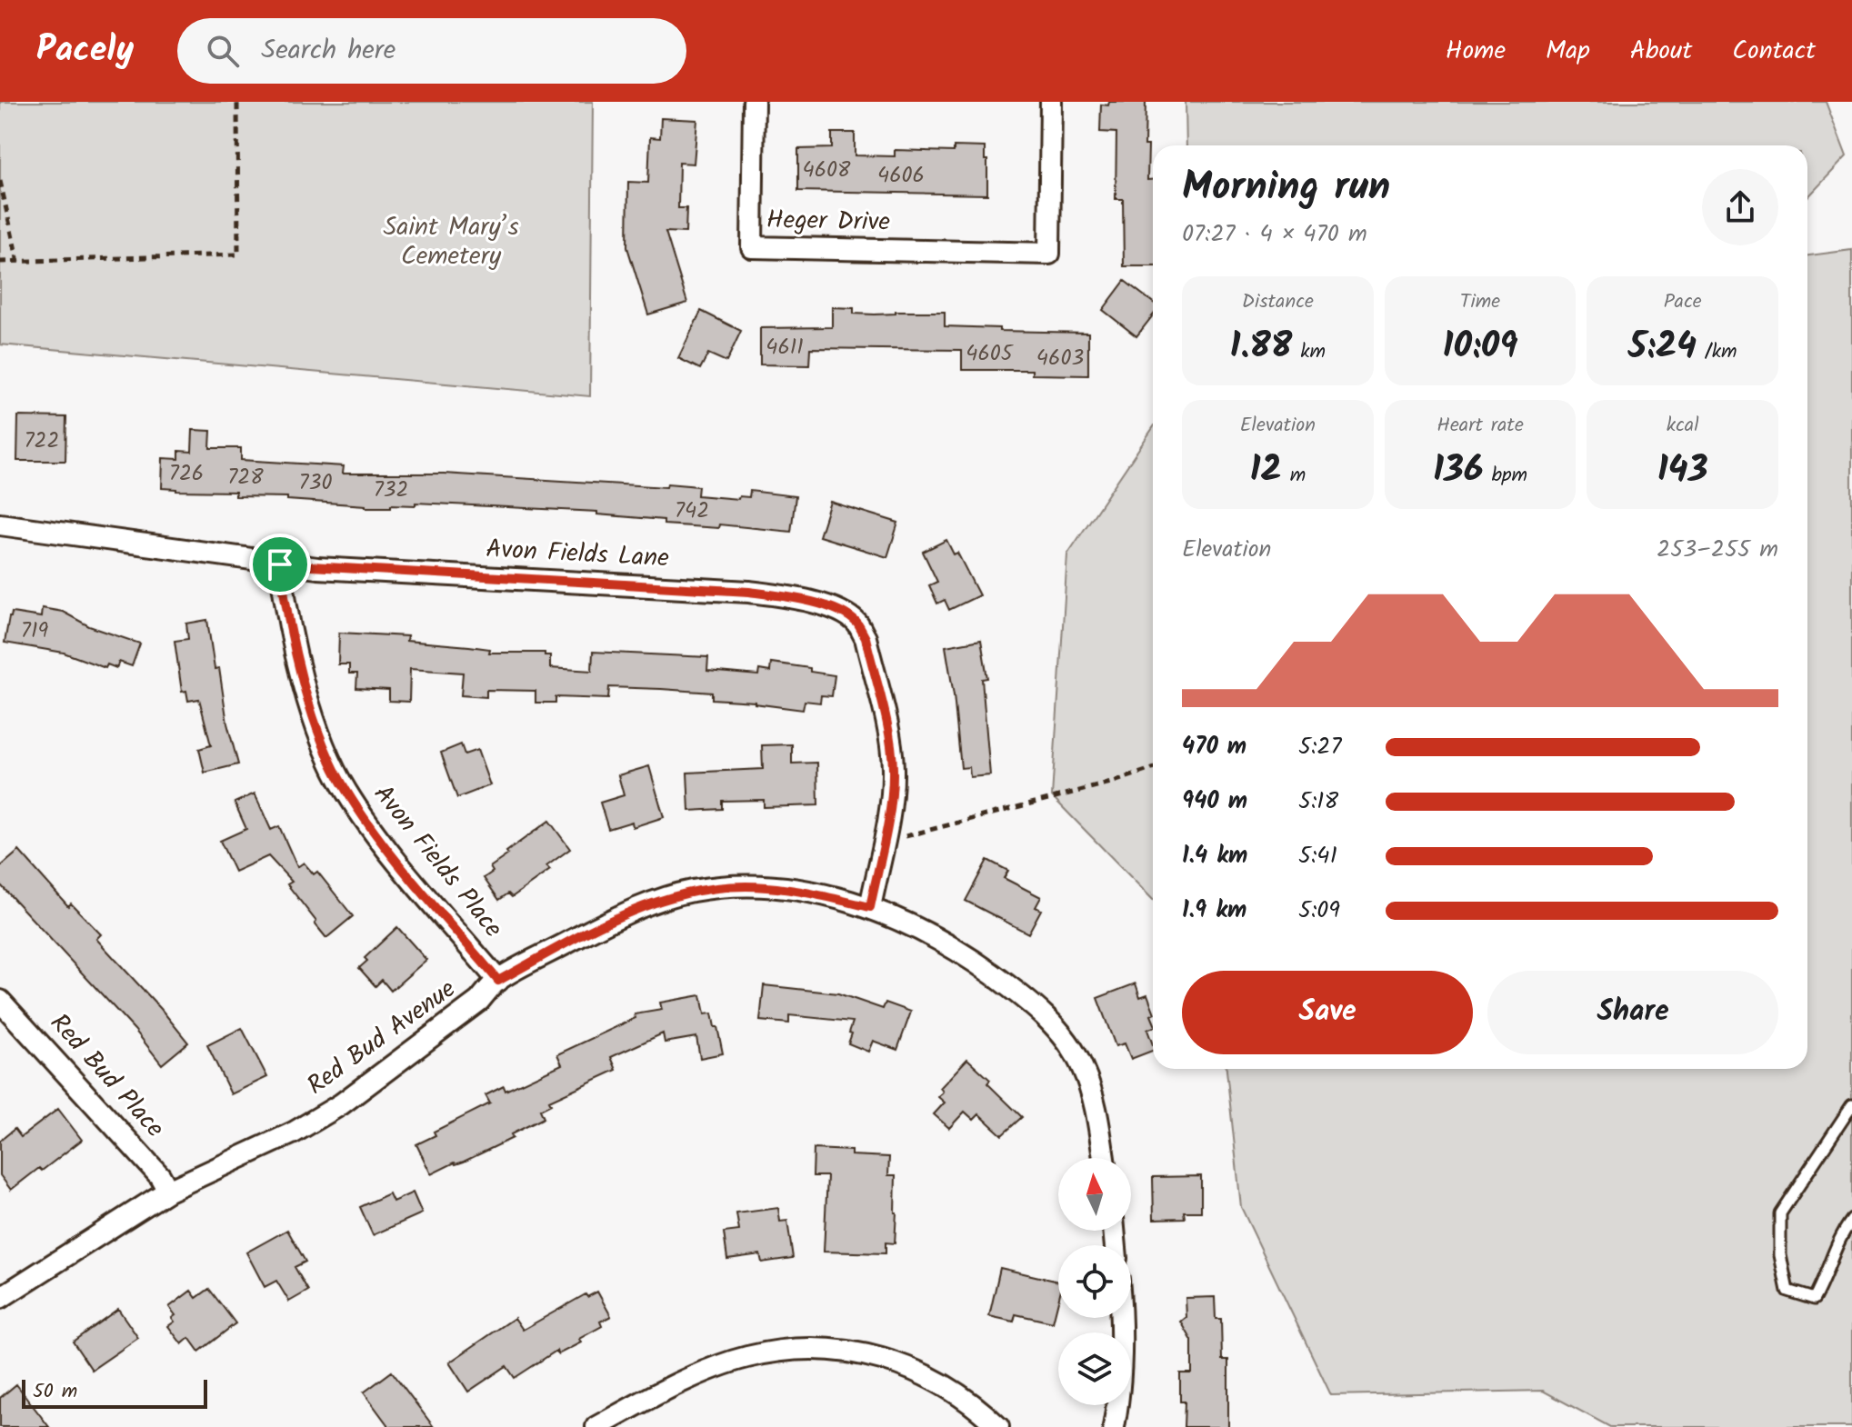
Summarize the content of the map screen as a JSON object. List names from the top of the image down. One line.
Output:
{"streets":{"street":["Heger Drive","Avon Fields Lane","Avon Fields Place","Red Bud Avenue","Red Bud Place"]},"crossings":[["Avon Fields Lane","Avon Fields Place"],["Avon Fields Lane","Red Bud Avenue"],["Avon Fields Place","Red Bud Avenue"],["Red Bud Avenue","Red Bud Place"]],"parks":["Saint Mary’s Cemetery"],"house_numbers":["4608","4606","4611","4605","4603","722","726","728","730","732","742","719"],"scale_bar":"50 m","north":"top","page":{"header":"Pacely","search":"Search here","nav":["Home","Map","About","Contact"],"heading":["Morning run","07:27 · 4 × 470 m"],"stats":[["Distance","1.88 km"],["Time","10:09"],["Pace","5:24 /km"],["Elevation","12 m"],["Heart rate","136 bpm"],["kcal","143"]],"chart":["Elevation","253–255 m"],"list":[{"name":"470 m","note":"5:27"},{"name":"940 m","note":"5:18"},{"name":"1.4 km","note":"5:41"},{"name":"1.9 km","note":"5:09"}],"buttons":["Save","Share"],"scale":"50 m"}}
